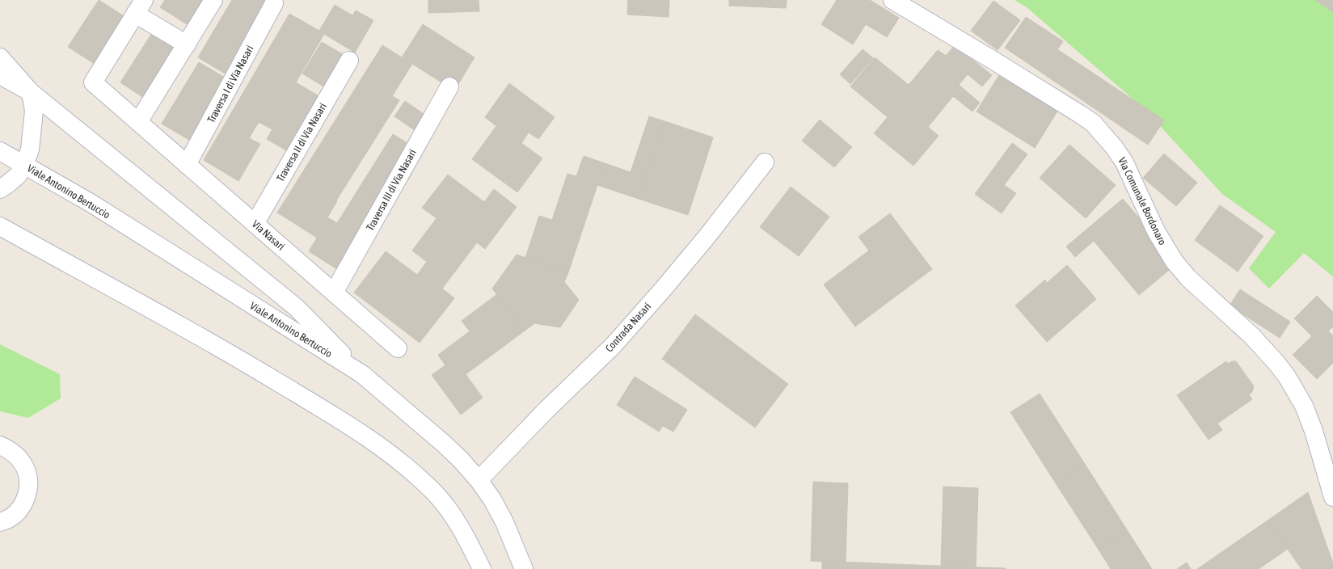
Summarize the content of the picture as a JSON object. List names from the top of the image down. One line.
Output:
{"streets":{"street":["Traversa I di Via Nasari","Traversa II di Via Nasari","Traversa III di Via Nasari","Viale Antonino Bertuccio","Via Comunale Bordonaro","Via Nasari","Contrada Nasari"]},"crossings":[["Traversa I di Via Nasari","Via Nasari"],["Traversa II di Via Nasari","Via Nasari"],["Traversa III di Via Nasari","Via Nasari"],["Viale Antonino Bertuccio","Contrada Nasari"]]}
